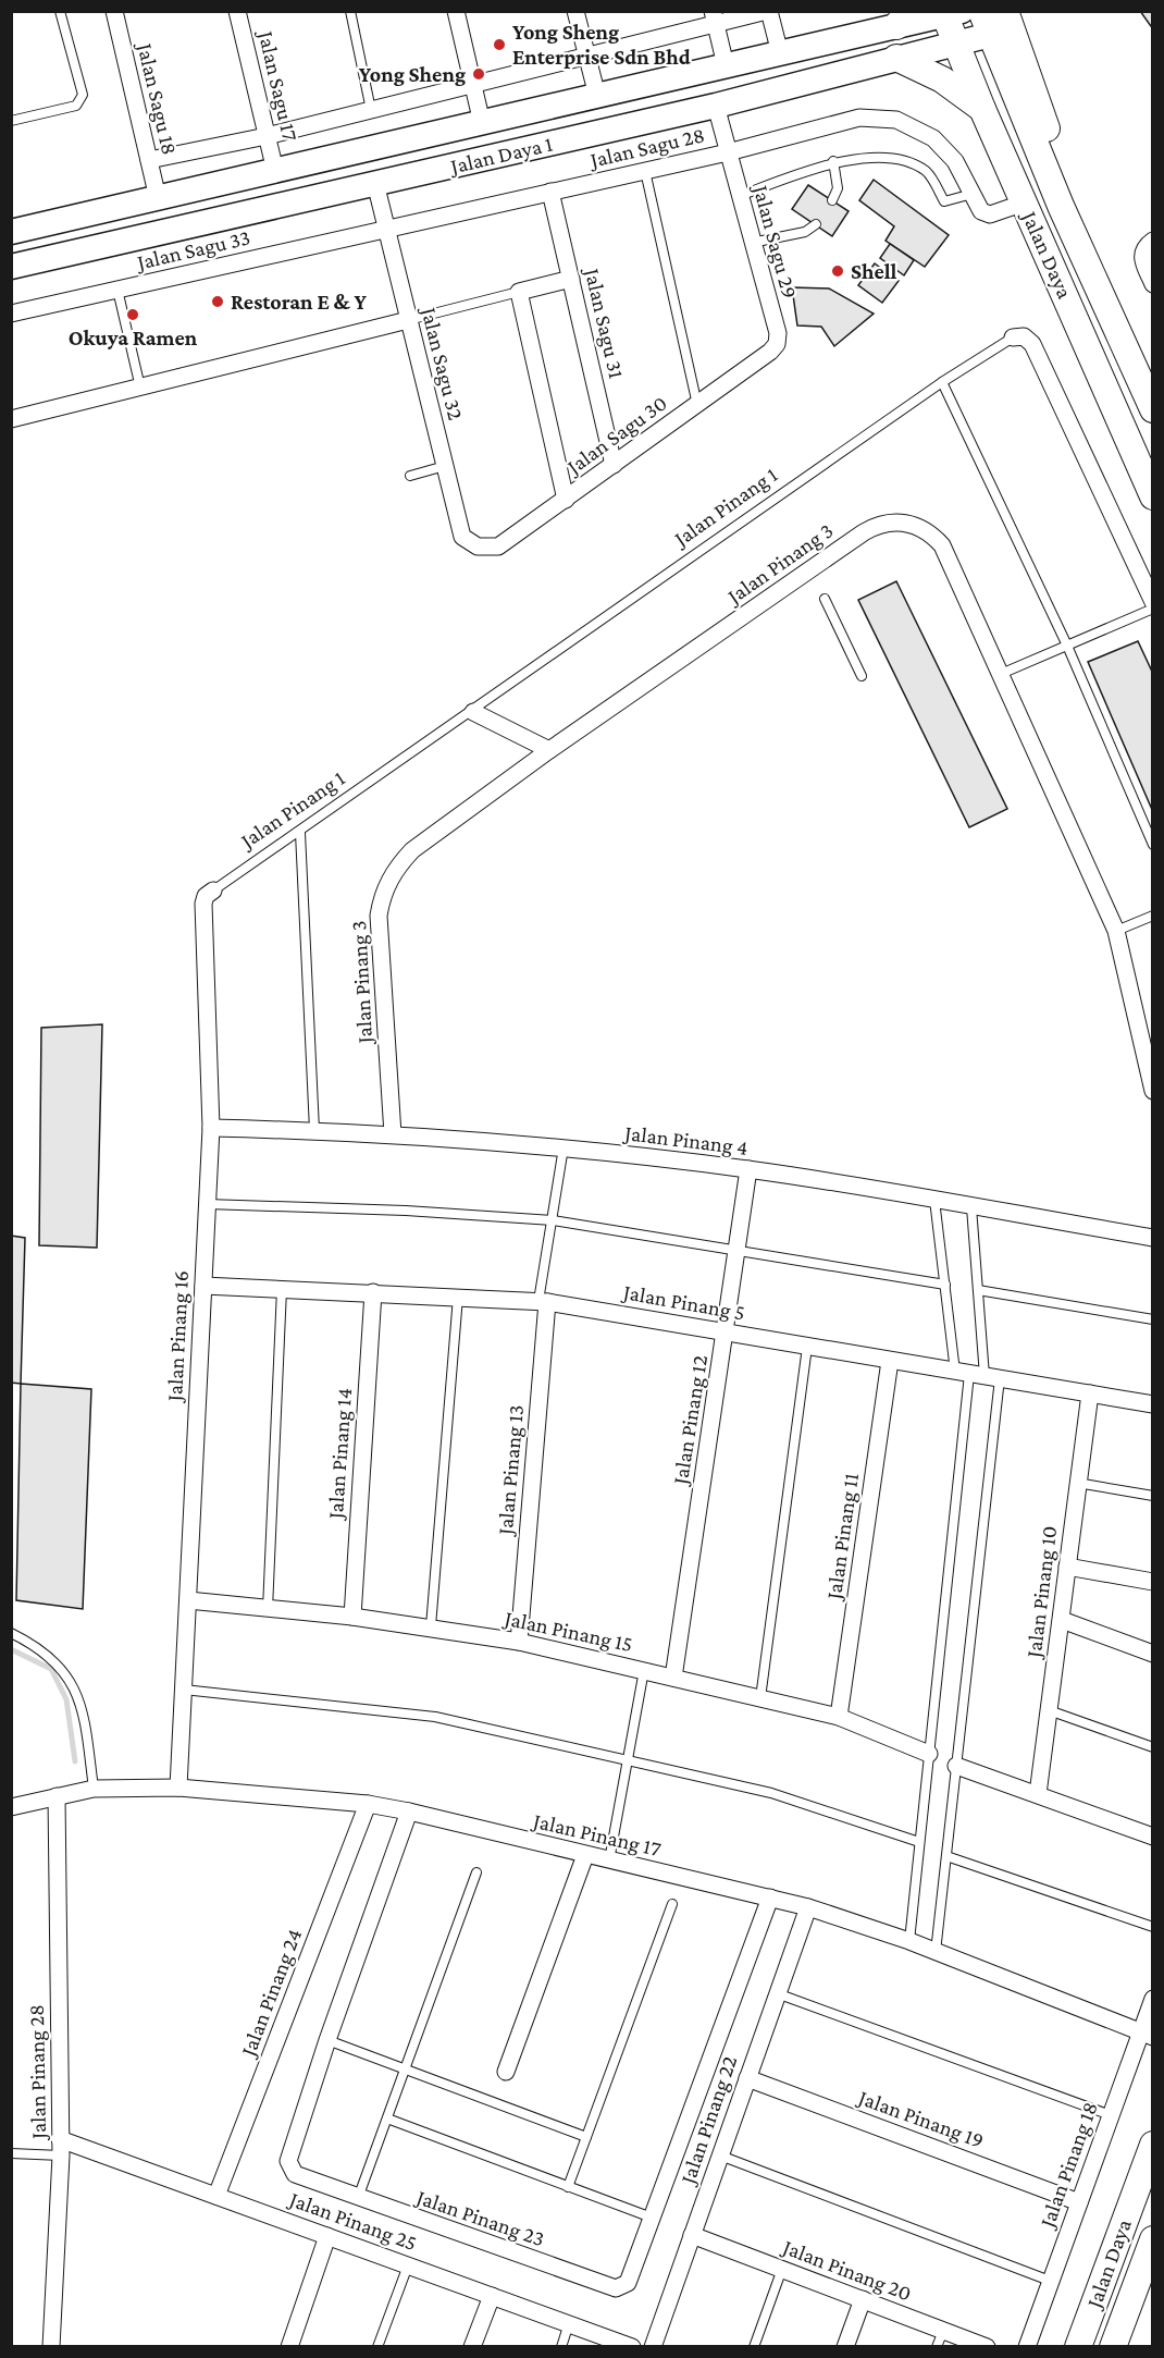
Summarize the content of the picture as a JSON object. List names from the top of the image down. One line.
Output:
{"streets":{"main road":["Jalan Daya 1","Jalan Daya"],"street":["Jalan Sagu 17","Jalan Sagu 18","Jalan Sagu 28","Jalan Sagu 29","Jalan Sagu 33","Jalan Sagu 31","Jalan Sagu 32","Jalan Sagu 30","Jalan Pinang 1","Jalan Pinang 3","Jalan Pinang 4","Jalan Pinang 5","Jalan Pinang 16","Jalan Pinang 12","Jalan Pinang 14","Jalan Pinang 13","Jalan Pinang 11","Jalan Pinang 10","Jalan Pinang 15","Jalan Pinang 17","Jalan Pinang 24","Jalan Pinang 28","Jalan Pinang 19","Jalan Pinang 22","Jalan Pinang 18","Jalan Pinang 23","Jalan Pinang 25","Jalan Pinang 20"]},"crossings":[["Jalan Sagu 17","Jalan Daya 1"],["Jalan Sagu 18","Jalan Daya 1"],["Jalan Sagu 28","Jalan Sagu 29"],["Jalan Sagu 28","Jalan Sagu 33"],["Jalan Sagu 28","Jalan Daya"],["Jalan Sagu 28","Jalan Sagu 31"],["Jalan Sagu 28","Jalan Sagu 32"],["Jalan Daya 1","Jalan Sagu 29"],["Jalan Daya 1","Jalan Daya"],["Jalan Daya 1","Jalan Sagu 32"],["Jalan Sagu 29","Jalan Sagu 30"],["Jalan Sagu 33","Jalan Sagu 32"],["Jalan Sagu 31","Jalan Sagu 30"],["Jalan Sagu 32","Jalan Sagu 30"],["Jalan Pinang 1","Jalan Pinang 16"],["Jalan Pinang 3","Jalan Pinang 4"],["Jalan Pinang 4","Jalan Pinang 16"],["Jalan Pinang 4","Jalan Pinang 12"],["Jalan Pinang 5","Jalan Pinang 16"],["Jalan Pinang 5","Jalan Pinang 12"],["Jalan Pinang 5","Jalan Pinang 14"],["Jalan Pinang 5","Jalan Pinang 13"],["Jalan Pinang 5","Jalan Pinang 11"],["Jalan Pinang 5","Jalan Pinang 10"],["Jalan Pinang 16","Jalan Pinang 15"],["Jalan Pinang 16","Jalan Pinang 17"],["Jalan Pinang 12","Jalan Pinang 15"],["Jalan Pinang 14","Jalan Pinang 15"],["Jalan Pinang 13","Jalan Pinang 15"],["Jalan Pinang 11","Jalan Pinang 15"],["Jalan Pinang 17","Jalan Pinang 24"],["Jalan Pinang 17","Jalan Pinang 28"],["Jalan Pinang 17","Jalan Pinang 22"],["Jalan Pinang 17","Jalan Pinang 18"],["Jalan Pinang 17","Jalan Pinang 23"],["Jalan Pinang 24","Jalan Pinang 25"],["Jalan Pinang 28","Jalan Pinang 25"],["Jalan Pinang 19","Jalan Pinang 22"],["Jalan Pinang 19","Jalan Pinang 18"],["Jalan Pinang 22","Jalan Pinang 20"]],"places":["Yong Sheng Enterprise Sdn Bhd","Yong Sheng","Shell","Restoran E & Y","Okuya Ramen"]}
